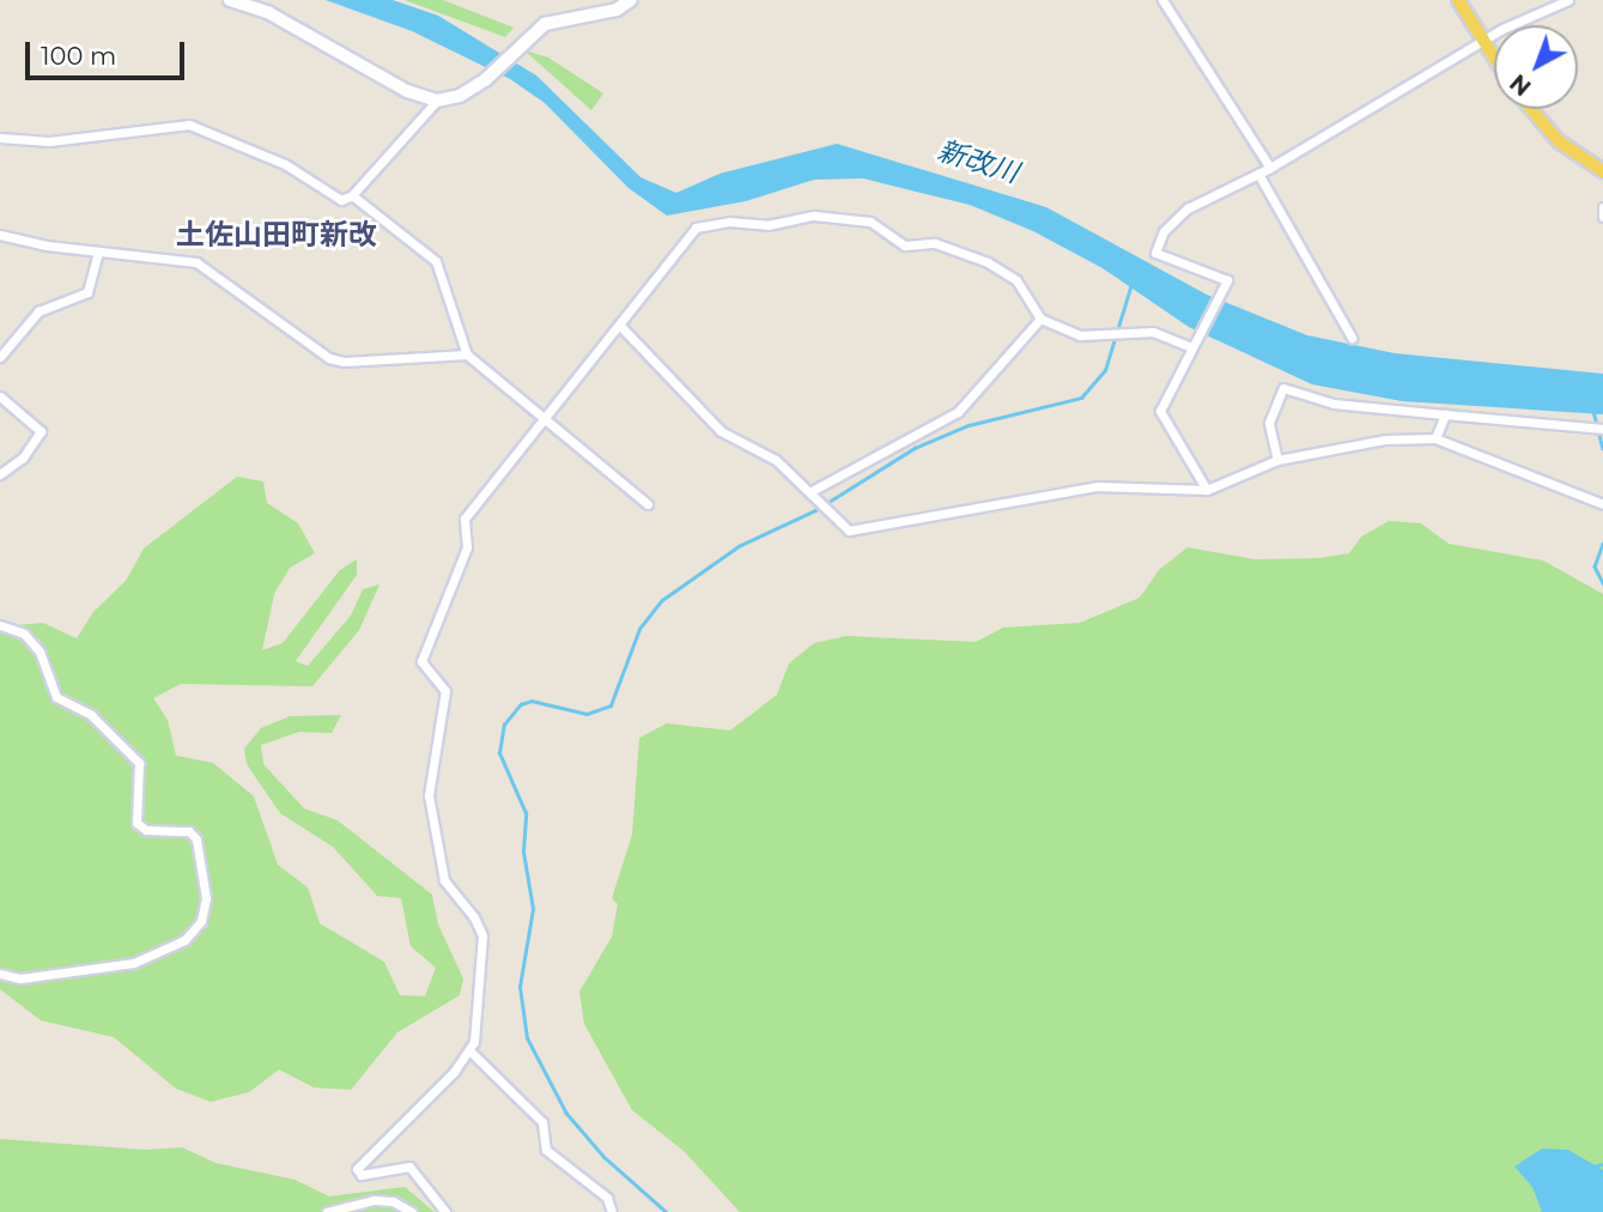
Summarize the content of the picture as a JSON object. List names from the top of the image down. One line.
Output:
{"districts":["土佐山田町新改"],"water":["新改川"],"scale_bar":"100 m","north":"bottom left"}
